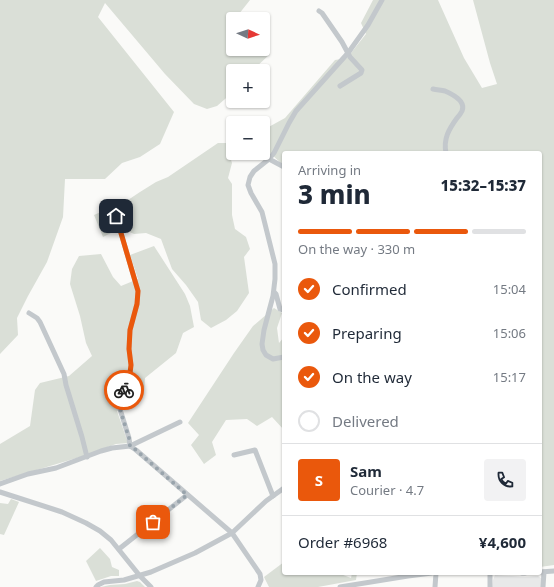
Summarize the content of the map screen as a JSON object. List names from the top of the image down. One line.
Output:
{"north":"right","page":{"map_buttons":["+","−"],"heading":["3 min","Arriving in","15:32–15:37"],"panel":["Sam","Courier · 4.7","Order #6968","¥4,600"],"bar":"On the way · 330 m","list":[["Confirmed","15:04"],["Preparing","15:06"],["On the way","15:17"],"Delivered"],"round":"S"}}
